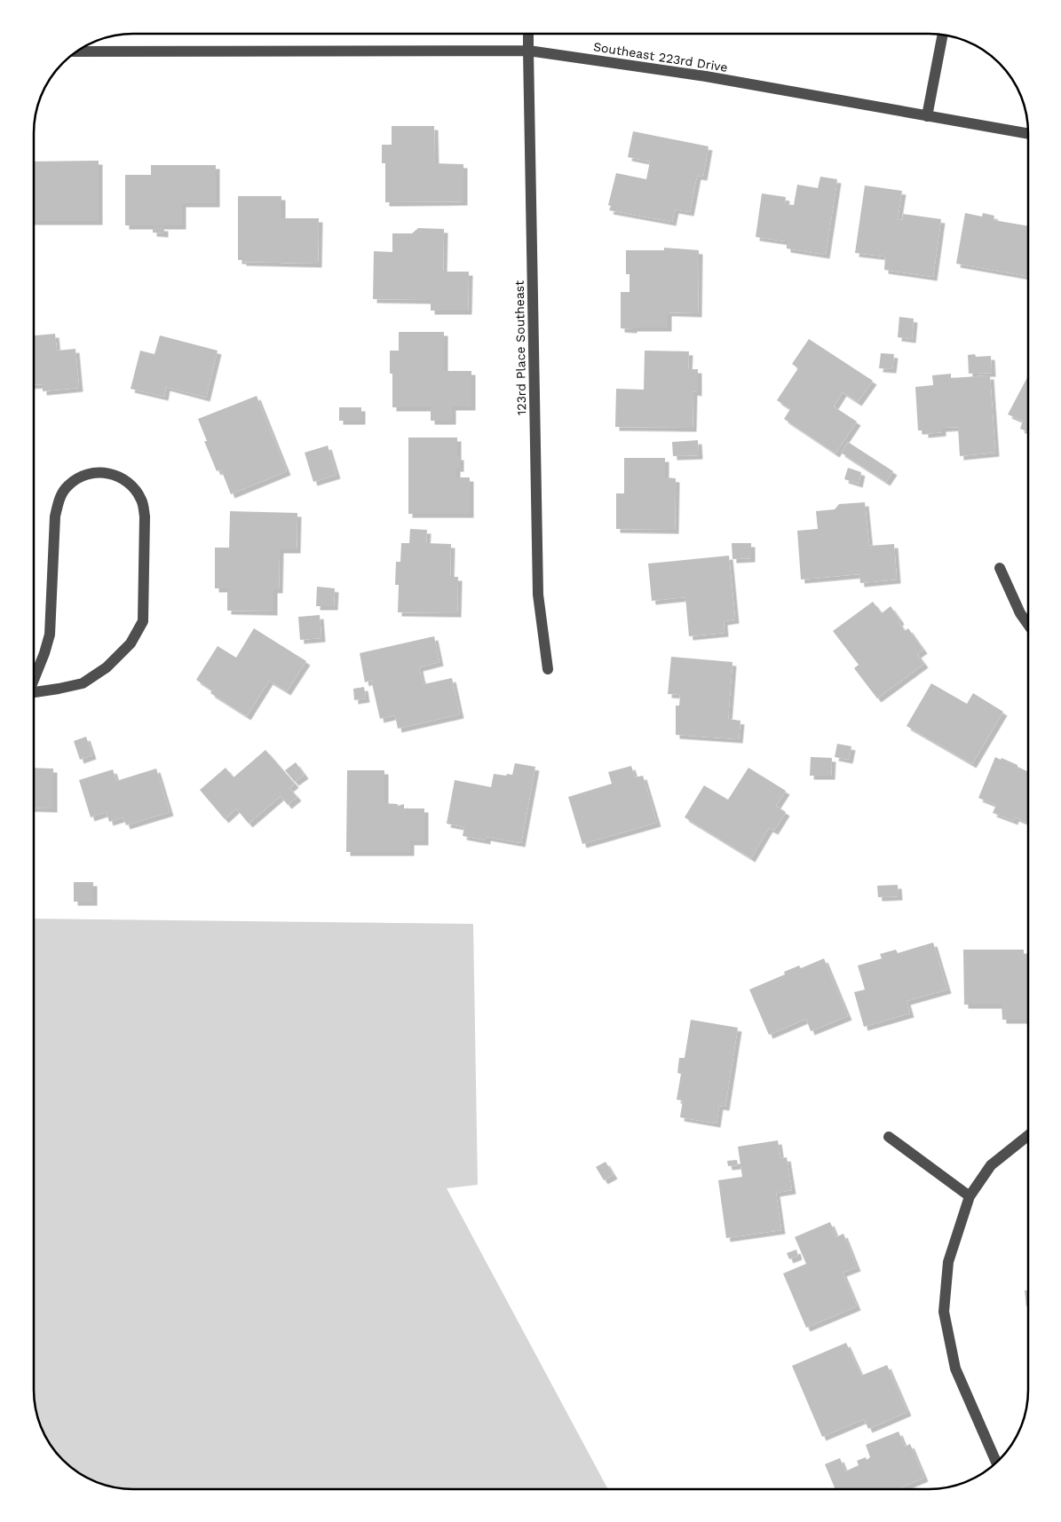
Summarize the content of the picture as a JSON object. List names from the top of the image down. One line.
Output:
{"streets":{"street":["Southeast 223rd Drive","123rd Place Southeast"]},"crossings":[["Southeast 223rd Drive","123rd Place Southeast"]]}
